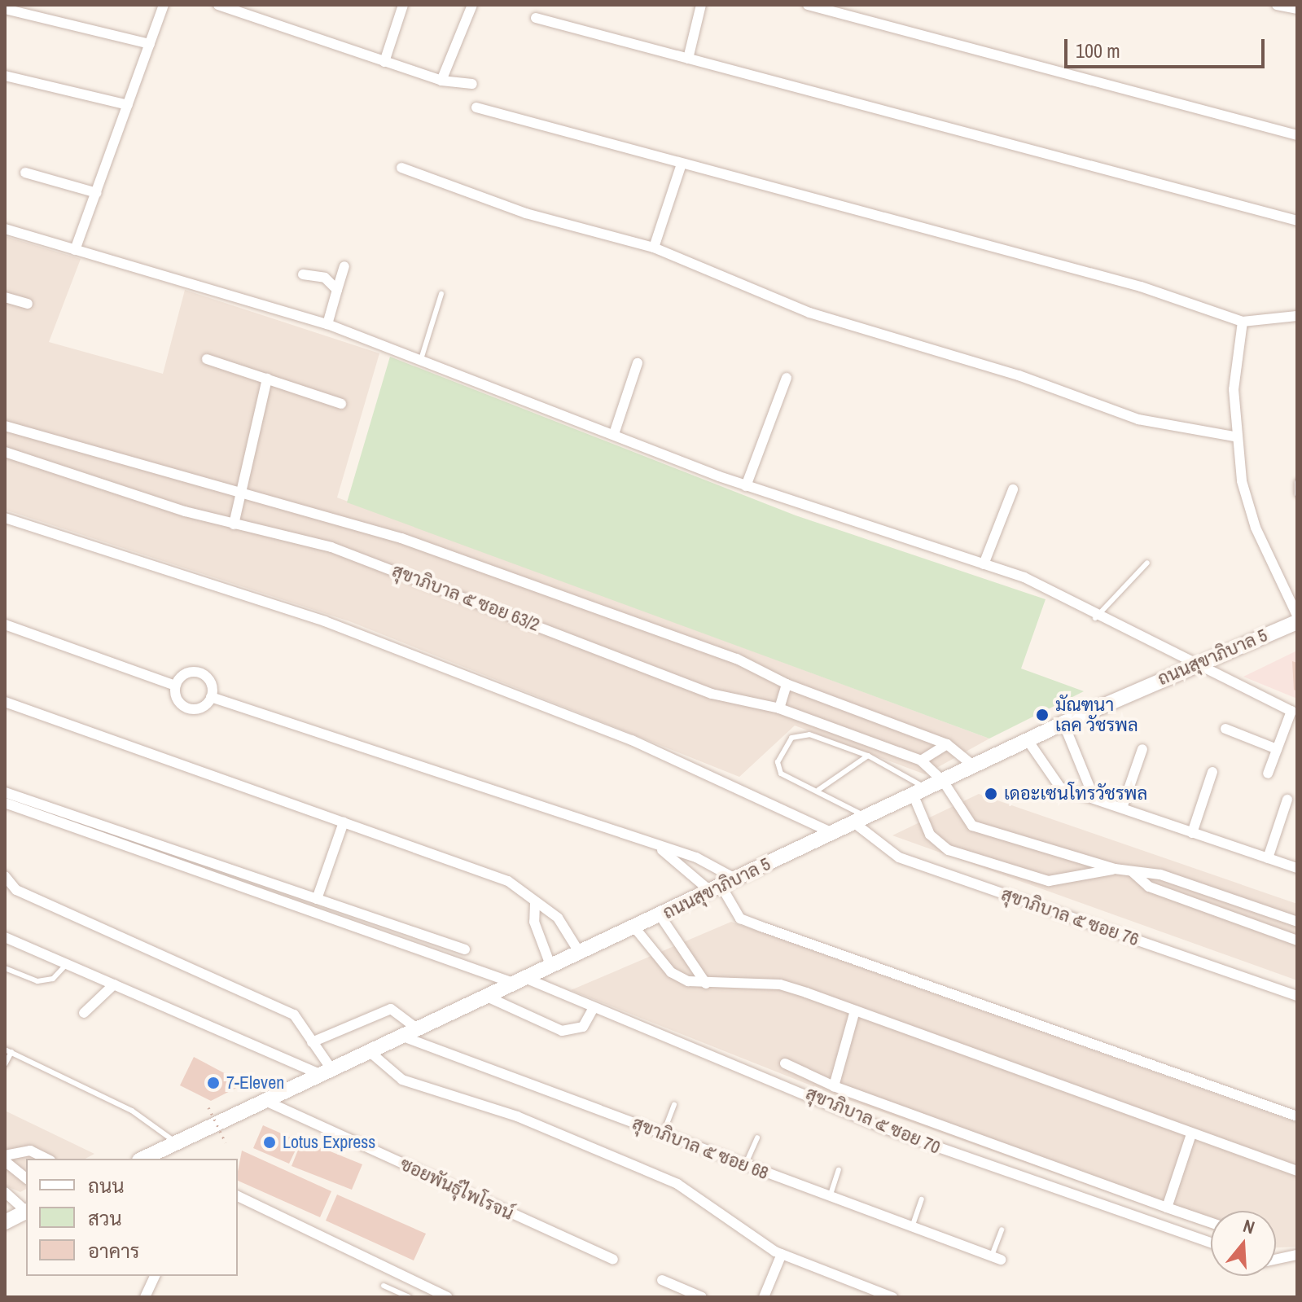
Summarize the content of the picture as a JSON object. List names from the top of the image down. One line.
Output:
{"streets":{"main road":["ถนนสุขาภิบาล 5"],"street":["สุขาภิบาล ๕ ซอย 63/2","สุขาภิบาล ๕ ซอย 76","สุขาภิบาล ๕ ซอย 70","สุขาภิบาล ๕ ซอย 68","ซอยพันธ์ุไพโรจน์"]},"crossings":[["ถนนสุขาภิบาล 5","สุขาภิบาล ๕ ซอย 76"],["ถนนสุขาภิบาล 5","สุขาภิบาล ๕ ซอย 70"],["ถนนสุขาภิบาล 5","สุขาภิบาล ๕ ซอย 68"],["ถนนสุขาภิบาล 5","ซอยพันธ์ุไพโรจน์"]],"places":["มัณฑนา เลค วัชรพล","เดอะเซนโทรวัชรพล","7-Eleven","Lotus Express"],"legend":["ถนน","สวน","อาคาร"],"scale_bar":"100 m","north":"top"}
